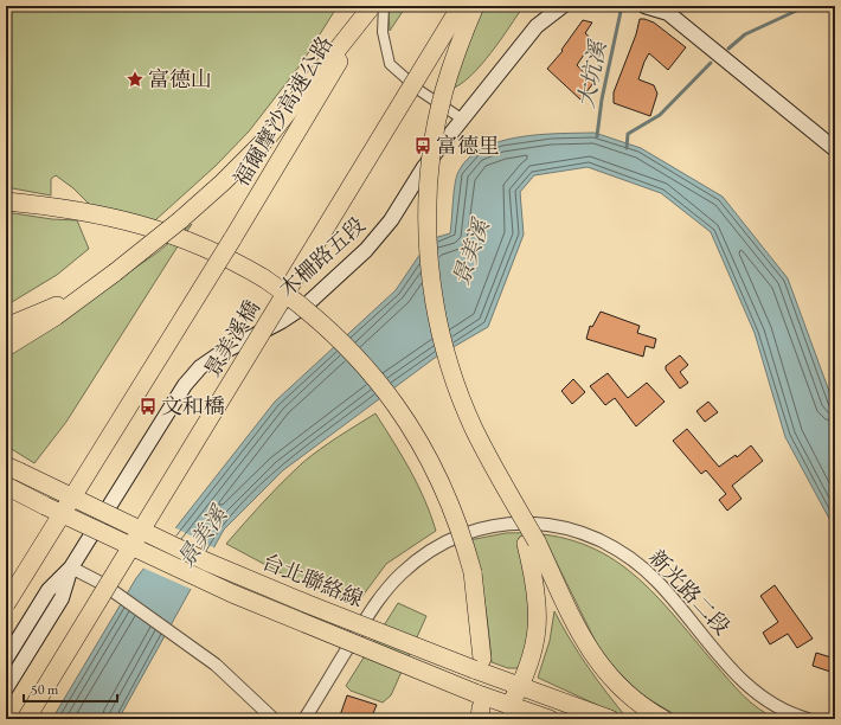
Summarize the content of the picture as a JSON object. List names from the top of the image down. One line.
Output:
{"streets":{"highway":["福爾摩沙高速公路","景美溪橋","台北聯絡線"],"main road":["木柵路五段"],"street":["新光路二段"]},"water":["大坑溪","景美溪"],"places":{"place":["富德山"],"bus stop":["富德里","文和橋"]},"scale_bar":"50 m"}
